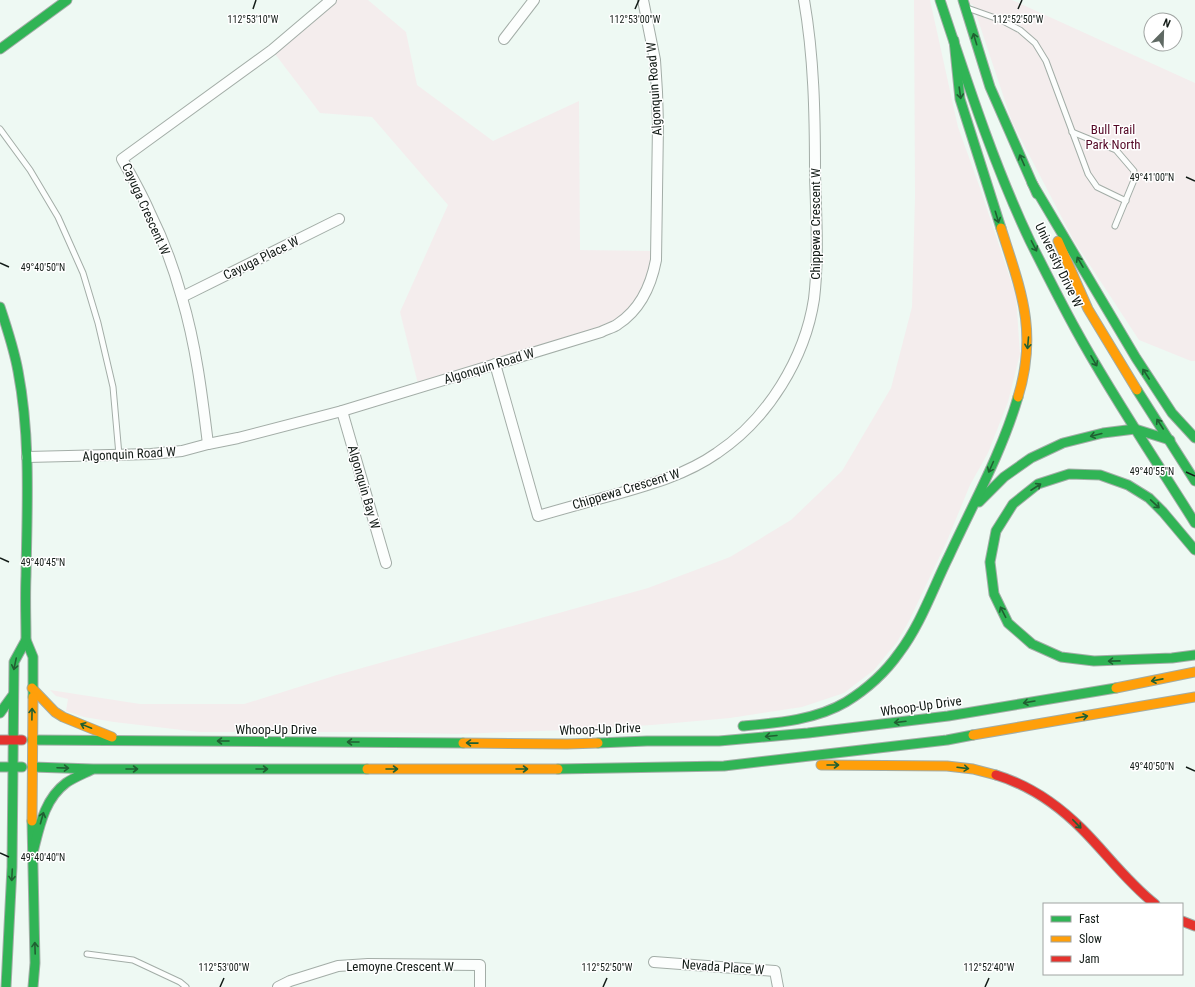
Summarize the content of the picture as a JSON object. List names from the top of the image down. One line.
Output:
{"streets":{"main road":["University Drive W","Whoop-Up Drive"],"street":["Algonquin Road W","Cayuga Crescent W","Chippewa Crescent W","Cayuga Place W","Algonquin Bay W","Lemoyne Crescent W","Nevada Place W"]},"crossings":[["Algonquin Road W","Cayuga Crescent W"],["Algonquin Road W","Chippewa Crescent W"],["Algonquin Road W","Algonquin Bay W"],["Cayuga Crescent W","Cayuga Place W"]],"parks":["Bull Trail Park North"],"legend":["Fast","Slow","Jam"],"north":"top right","coordinates":["112°53'10\"W","112°53'00\"W","112°52'50\"W","49°41'00\"N","49°40'50\"N","49°40'55\"N","49°40'45\"N","49°40'40\"N","112°52'40\"W"]}
